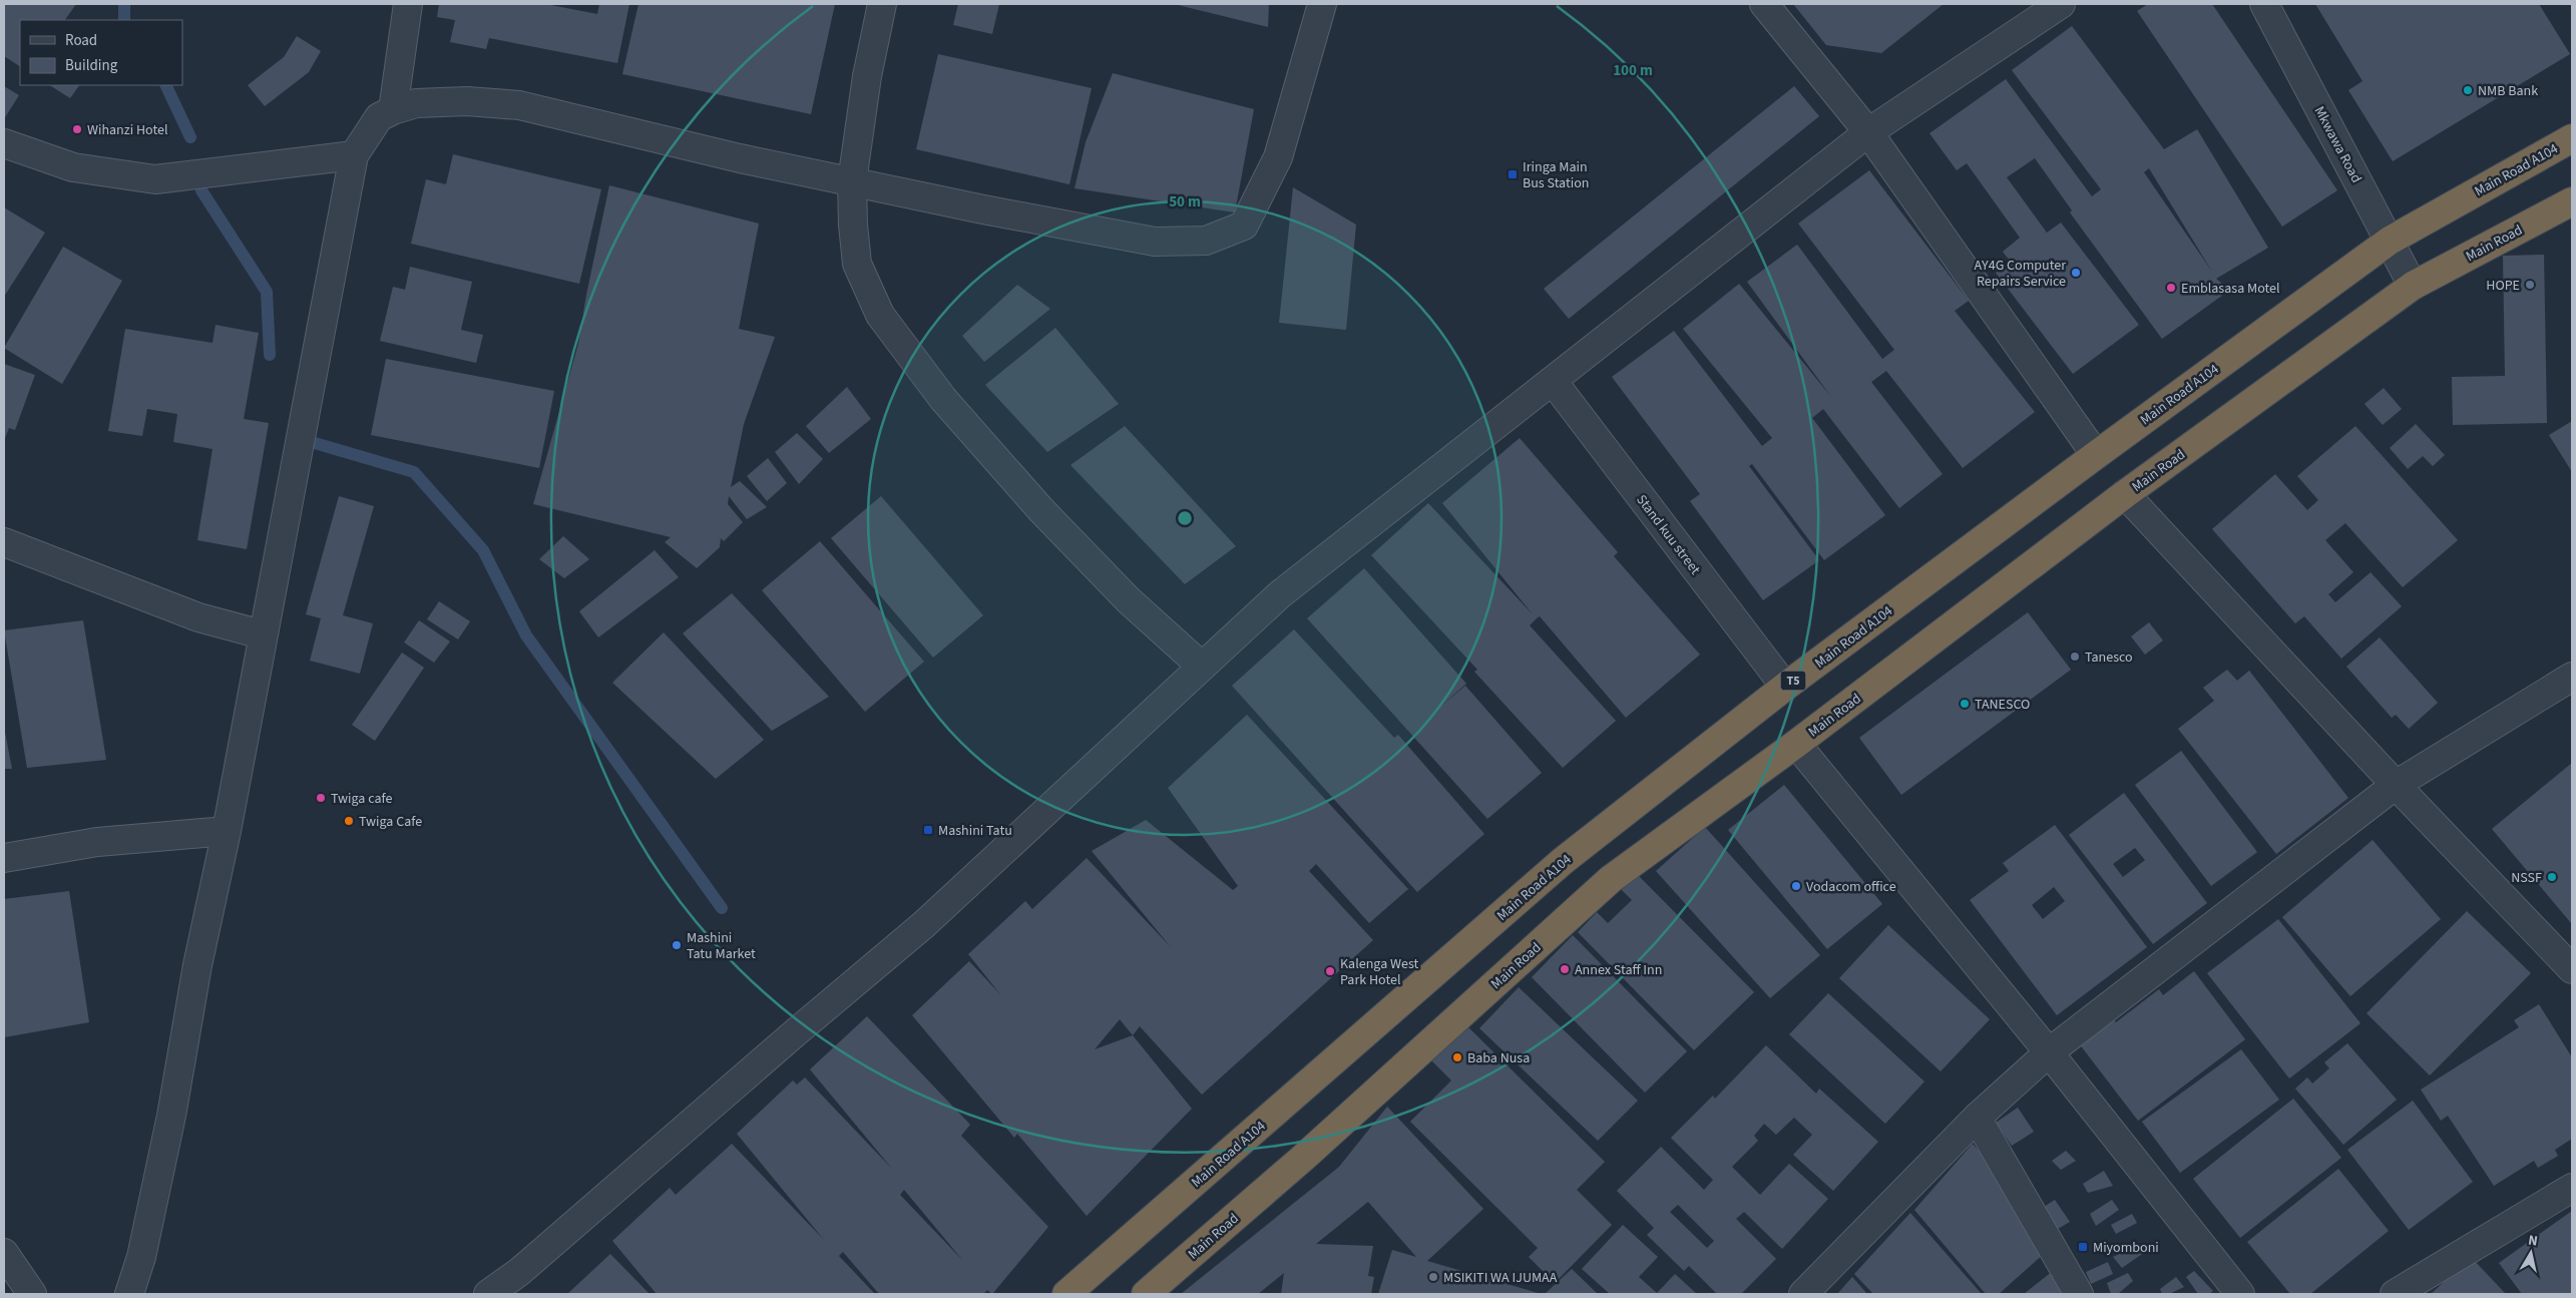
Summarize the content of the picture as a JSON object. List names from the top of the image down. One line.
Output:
{"streets":{"highway":["Main Road A104","Main Road","T5"],"street":["Mkwawa Road","Stand kuu street"]},"crossings":[["Mkwawa Road","Main Road A104"],["Mkwawa Road","Main Road"],["Main Road A104","Stand kuu street"]],"places":{"other":["NMB Bank","Wihanzi Hotel","AY4G Computer Repairs Service","HOPE","Emblasasa Motel","Tanesco","TANESCO","Twiga cafe","Twiga Cafe","NSSF","Vodacom office","Mashini Tatu Market","Annex Staff Inn","Kalenga West Park Hotel","Baba Nusa","MSIKITI WA IJUMAA"],"transit":["Iringa Main Bus Station","Mashini Tatu","Miyomboni"]},"legend":["Road","Building"],"north":"top","rings":["100 m","50 m"]}
